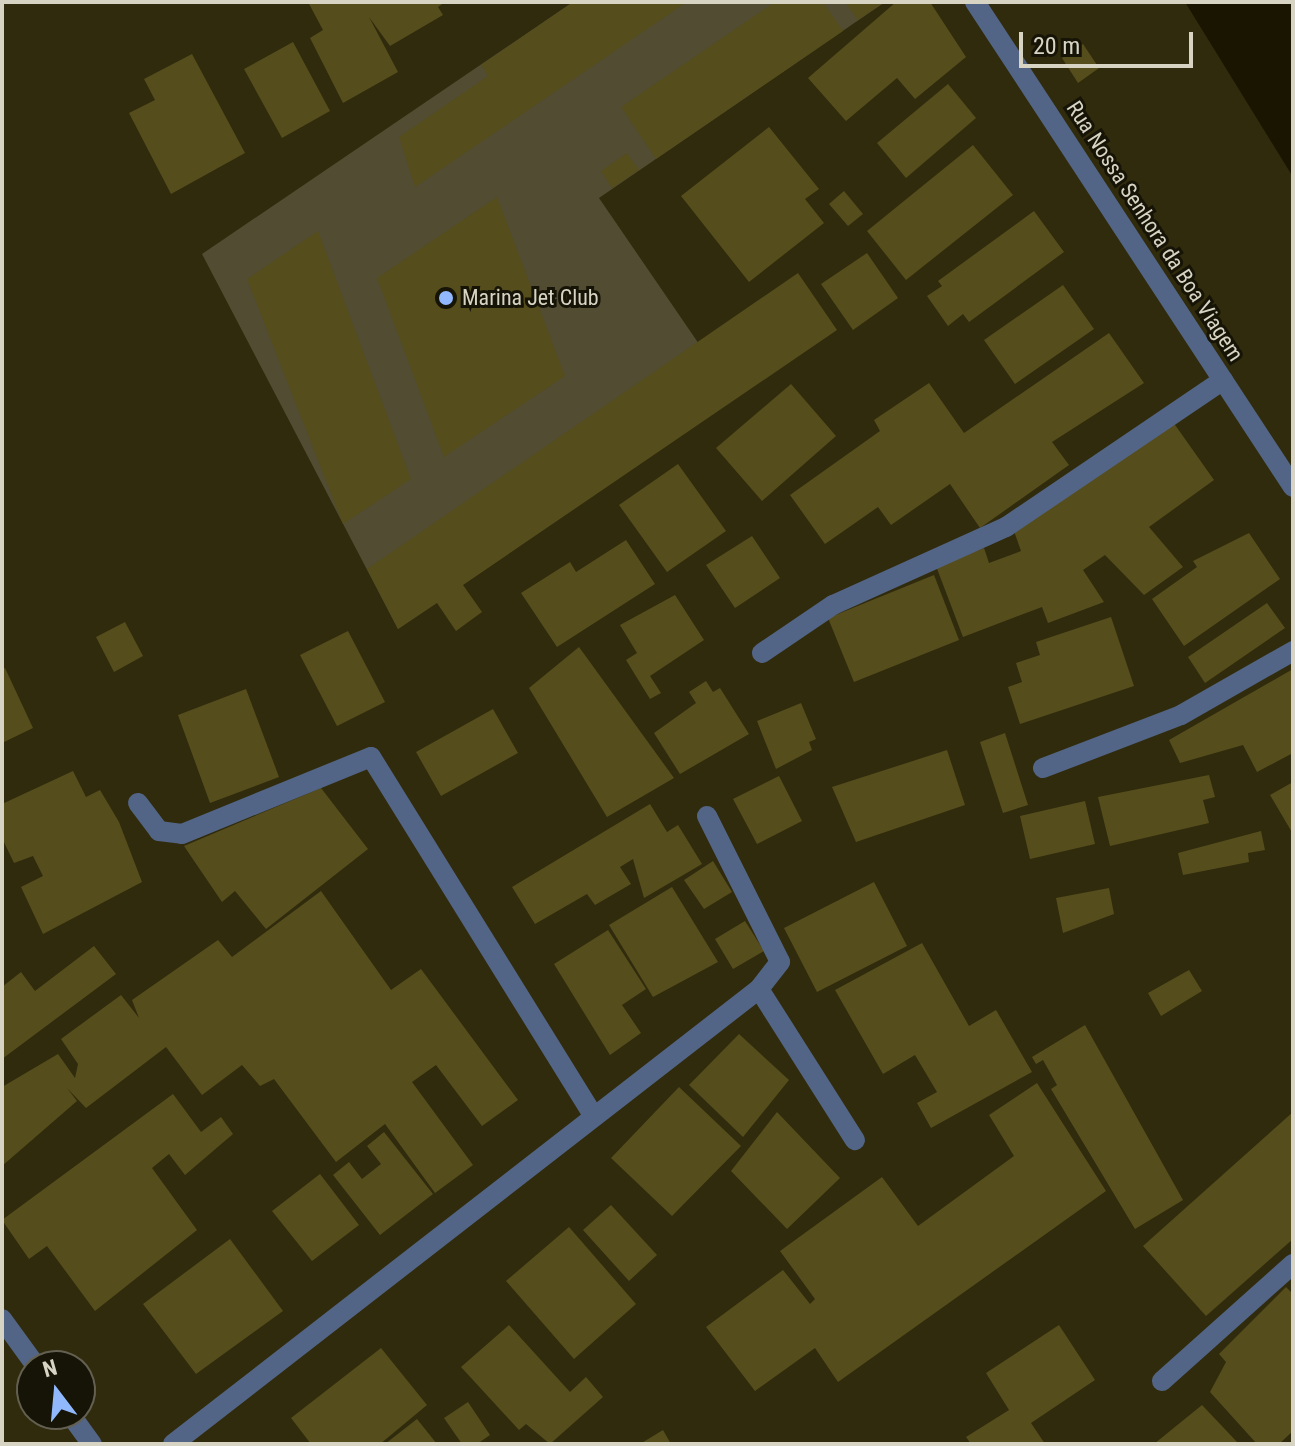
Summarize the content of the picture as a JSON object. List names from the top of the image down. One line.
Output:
{"streets":{"street":["Rua Nossa Senhora da Boa Viagem"]},"places":["Marina Jet Club"],"scale_bar":"20 m","north":"top"}
